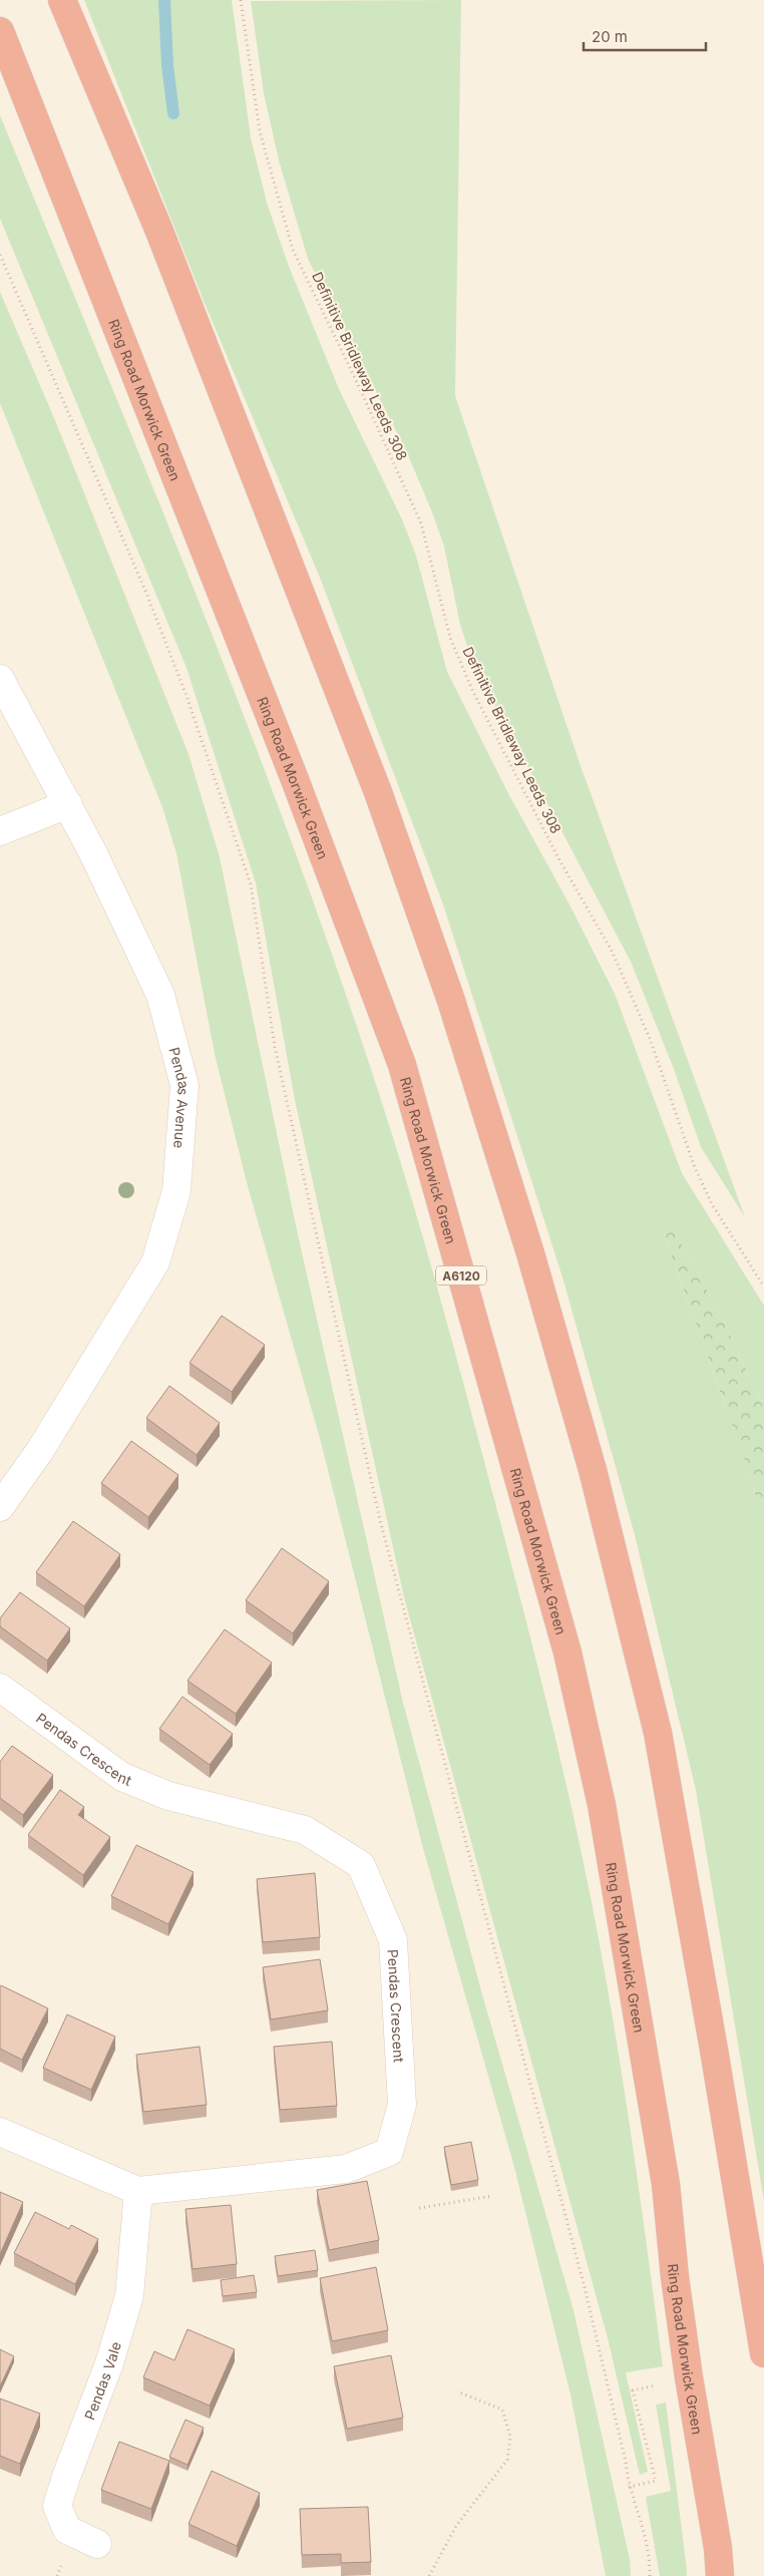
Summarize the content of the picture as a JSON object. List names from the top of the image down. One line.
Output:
{"streets":{"highway":["Ring Road Morwick Green","A6120"],"street":["Pendas Avenue","Pendas Crescent","Pendas Vale"],"path":["Definitive Bridleway Leeds 308"]},"crossings":[["Pendas Crescent","Pendas Vale"]],"scale_bar":"20 m"}
